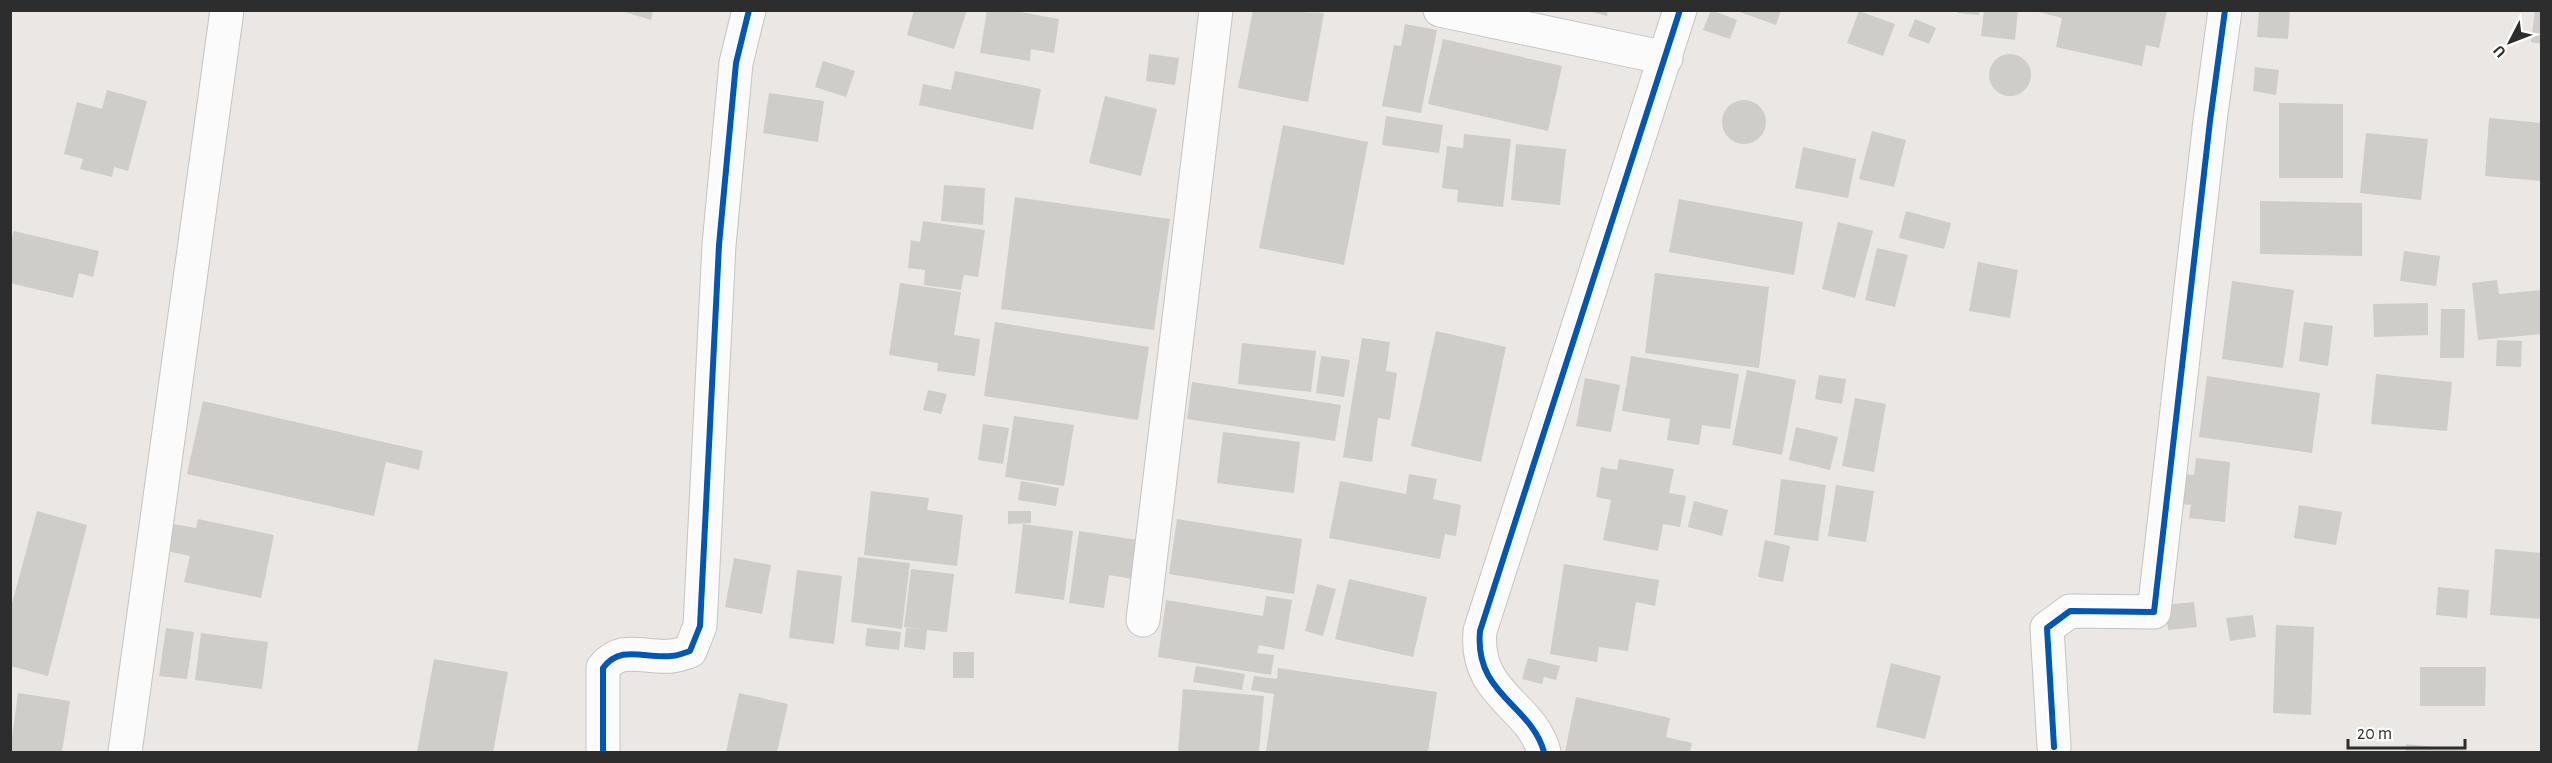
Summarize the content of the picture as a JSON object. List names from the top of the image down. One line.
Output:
{"scale_bar":"20 m","north":"bottom left"}
